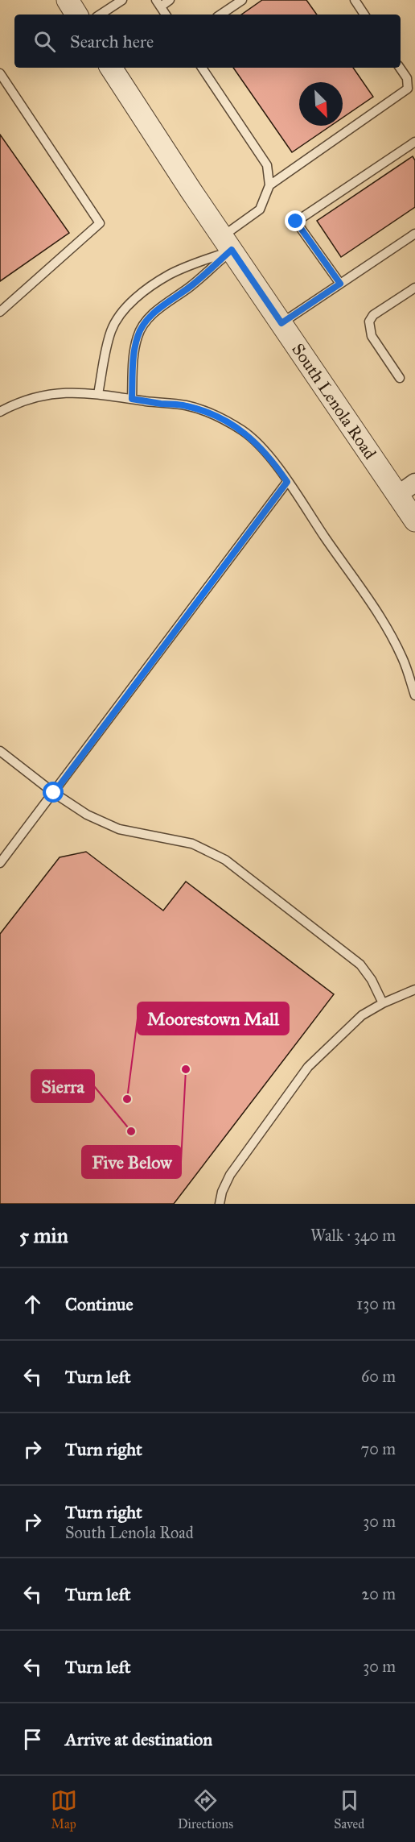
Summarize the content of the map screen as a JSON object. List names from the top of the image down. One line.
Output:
{"streets":{"street":["South Lenola Road"]},"places":["Five Below","Moorestown Mall","Sierra"],"north":"bottom right","page":{"search":"Search here","heading":["5 min","Walk · 340 m"],"list":[["Continue","130 m"],["Turn left","60 m"],["Turn right","70 m"],["Turn right","South Lenola Road","30 m"],["Turn left","20 m"],["Turn left","30 m"],"Arrive at destination"],"nav":["Map","Directions","Saved"]}}
